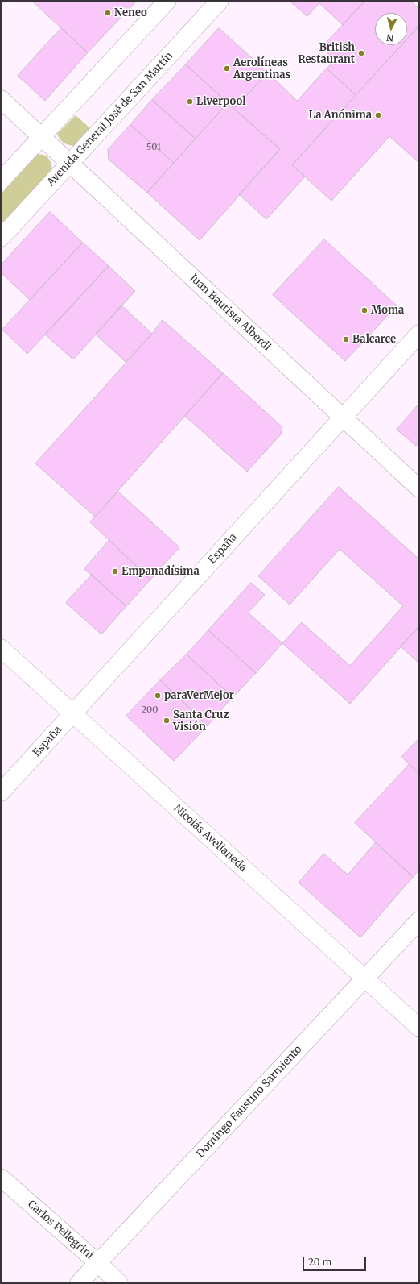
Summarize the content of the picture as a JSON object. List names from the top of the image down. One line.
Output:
{"streets":{"street":["Avenida General José de San Martín","Juan Bautista Alberdi","España","Nicolás Avellaneda","Domingo Faustino Sarmiento","Carlos Pellegrini"]},"crossings":[["Avenida General José de San Martín","Juan Bautista Alberdi"],["Juan Bautista Alberdi","España"],["España","Nicolás Avellaneda"],["Nicolás Avellaneda","Domingo Faustino Sarmiento"],["Domingo Faustino Sarmiento","Carlos Pellegrini"]],"places":["Neneo","British Restaurant","Aerolíneas Argentinas","Liverpool","La Anónima","Moma","Balcarce","Empanadísima","paraVerMejor","Santa Cruz Visión"],"house_numbers":["501","200"],"scale_bar":"20 m","north":"bottom"}
